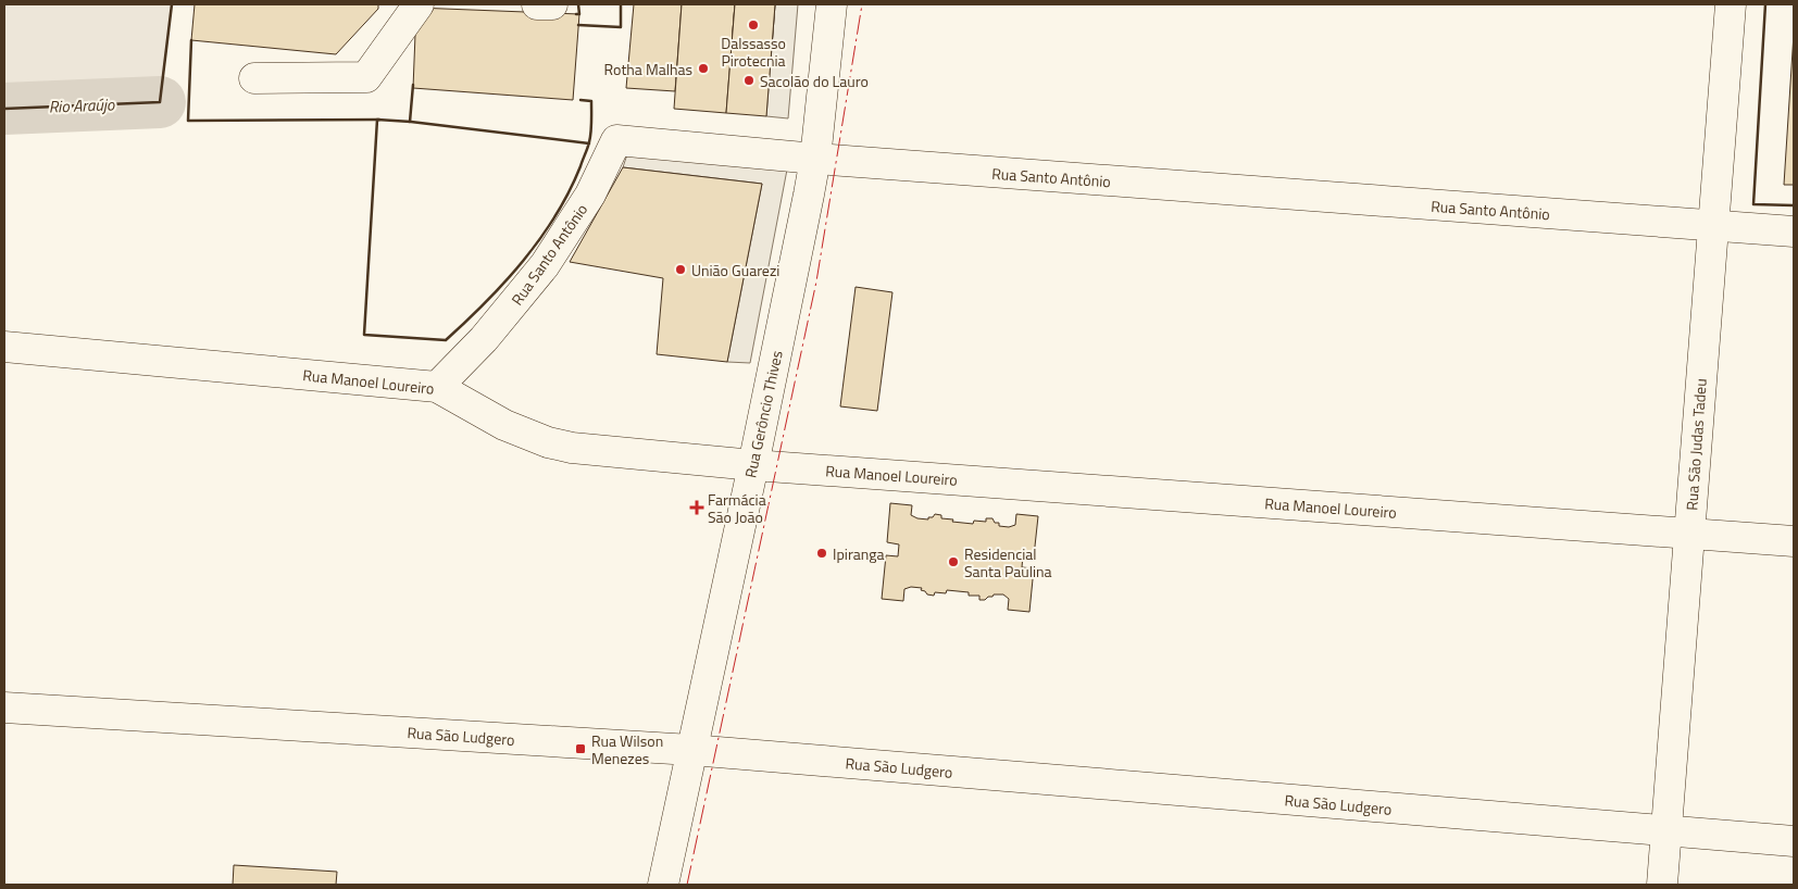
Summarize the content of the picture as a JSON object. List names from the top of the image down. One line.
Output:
{"streets":{"street":["Rua Santo Antônio","Rua Manoel Loureiro","Rua Gerôncio Thives","Rua São Judas Tadeu","Rua São Ludgero"]},"crossings":[["Rua Santo Antônio","Rua Manoel Loureiro"],["Rua Santo Antônio","Rua Gerôncio Thives"],["Rua Santo Antônio","Rua São Judas Tadeu"],["Rua Manoel Loureiro","Rua Gerôncio Thives"],["Rua Manoel Loureiro","Rua São Judas Tadeu"],["Rua Gerôncio Thives","Rua São Ludgero"],["Rua São Judas Tadeu","Rua São Ludgero"]],"water":["Rio Araújo"],"places":{"other":["Dalssasso Pirotecnia","Rotha Malhas","Sacolão do Lauro","União Guarezi","Ipiranga","Residencial Santa Paulina"],"health":["Farmácia São João"],"transit":["Rua Wilson Menezes"]}}
